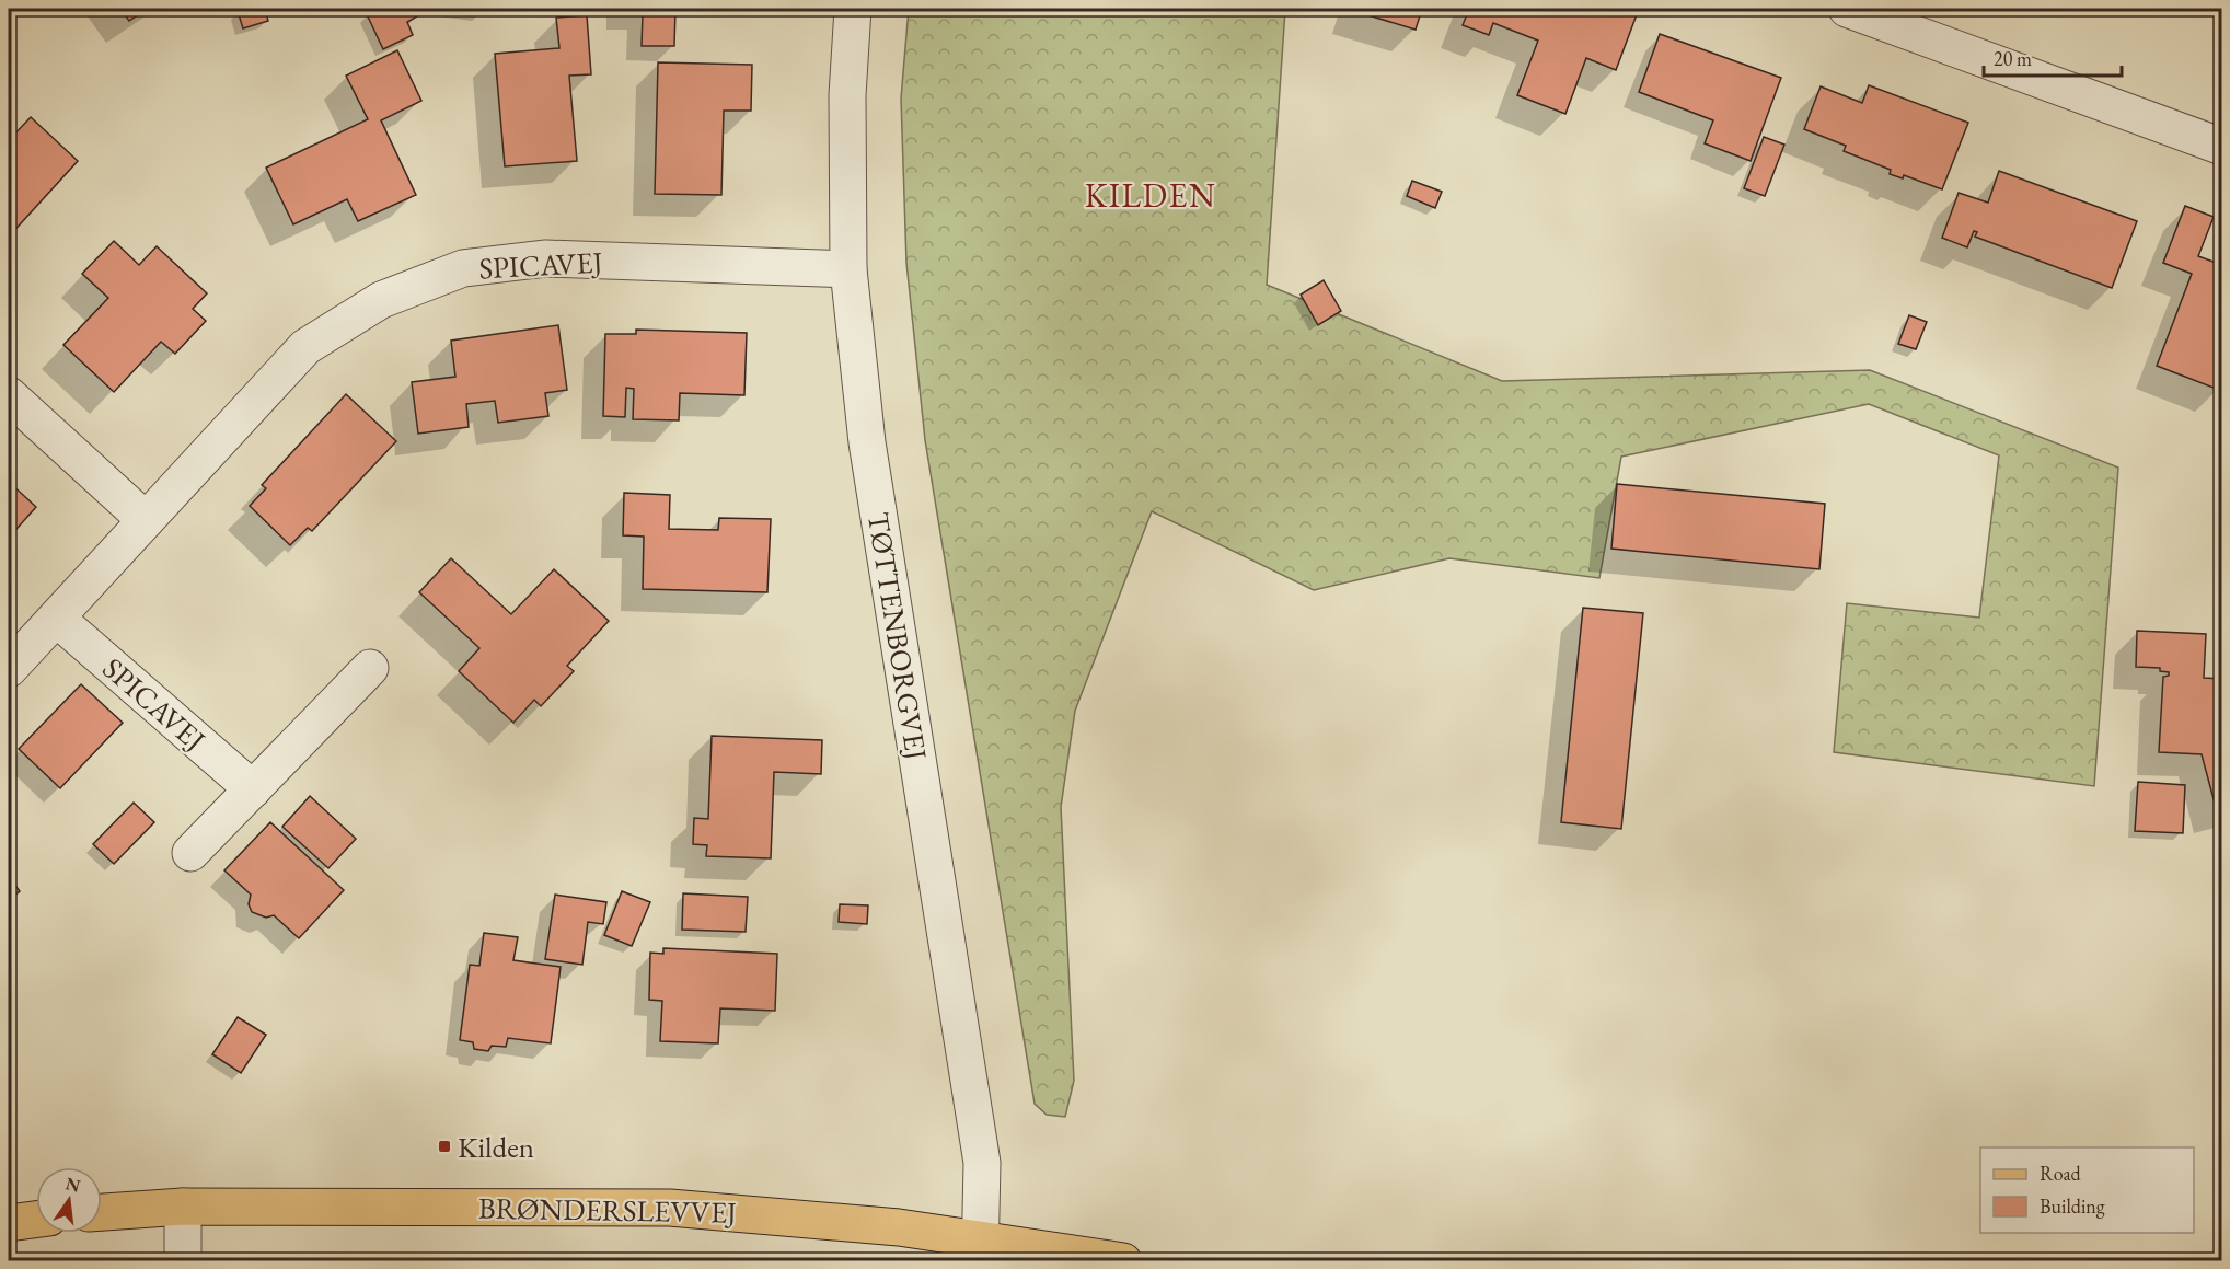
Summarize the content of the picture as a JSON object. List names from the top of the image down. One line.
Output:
{"streets":{"main road":["BRØNDERSLEVVEJ"],"street":["SPICAVEJ","TØTTENBORGVEJ"]},"crossings":[["SPICAVEJ","TØTTENBORGVEJ"],["TØTTENBORGVEJ","BRØNDERSLEVVEJ"]],"districts":["KILDEN"],"places":{"transit":["Kilden"]},"legend":["Road","Building"],"scale_bar":"20 m","north":"top"}
